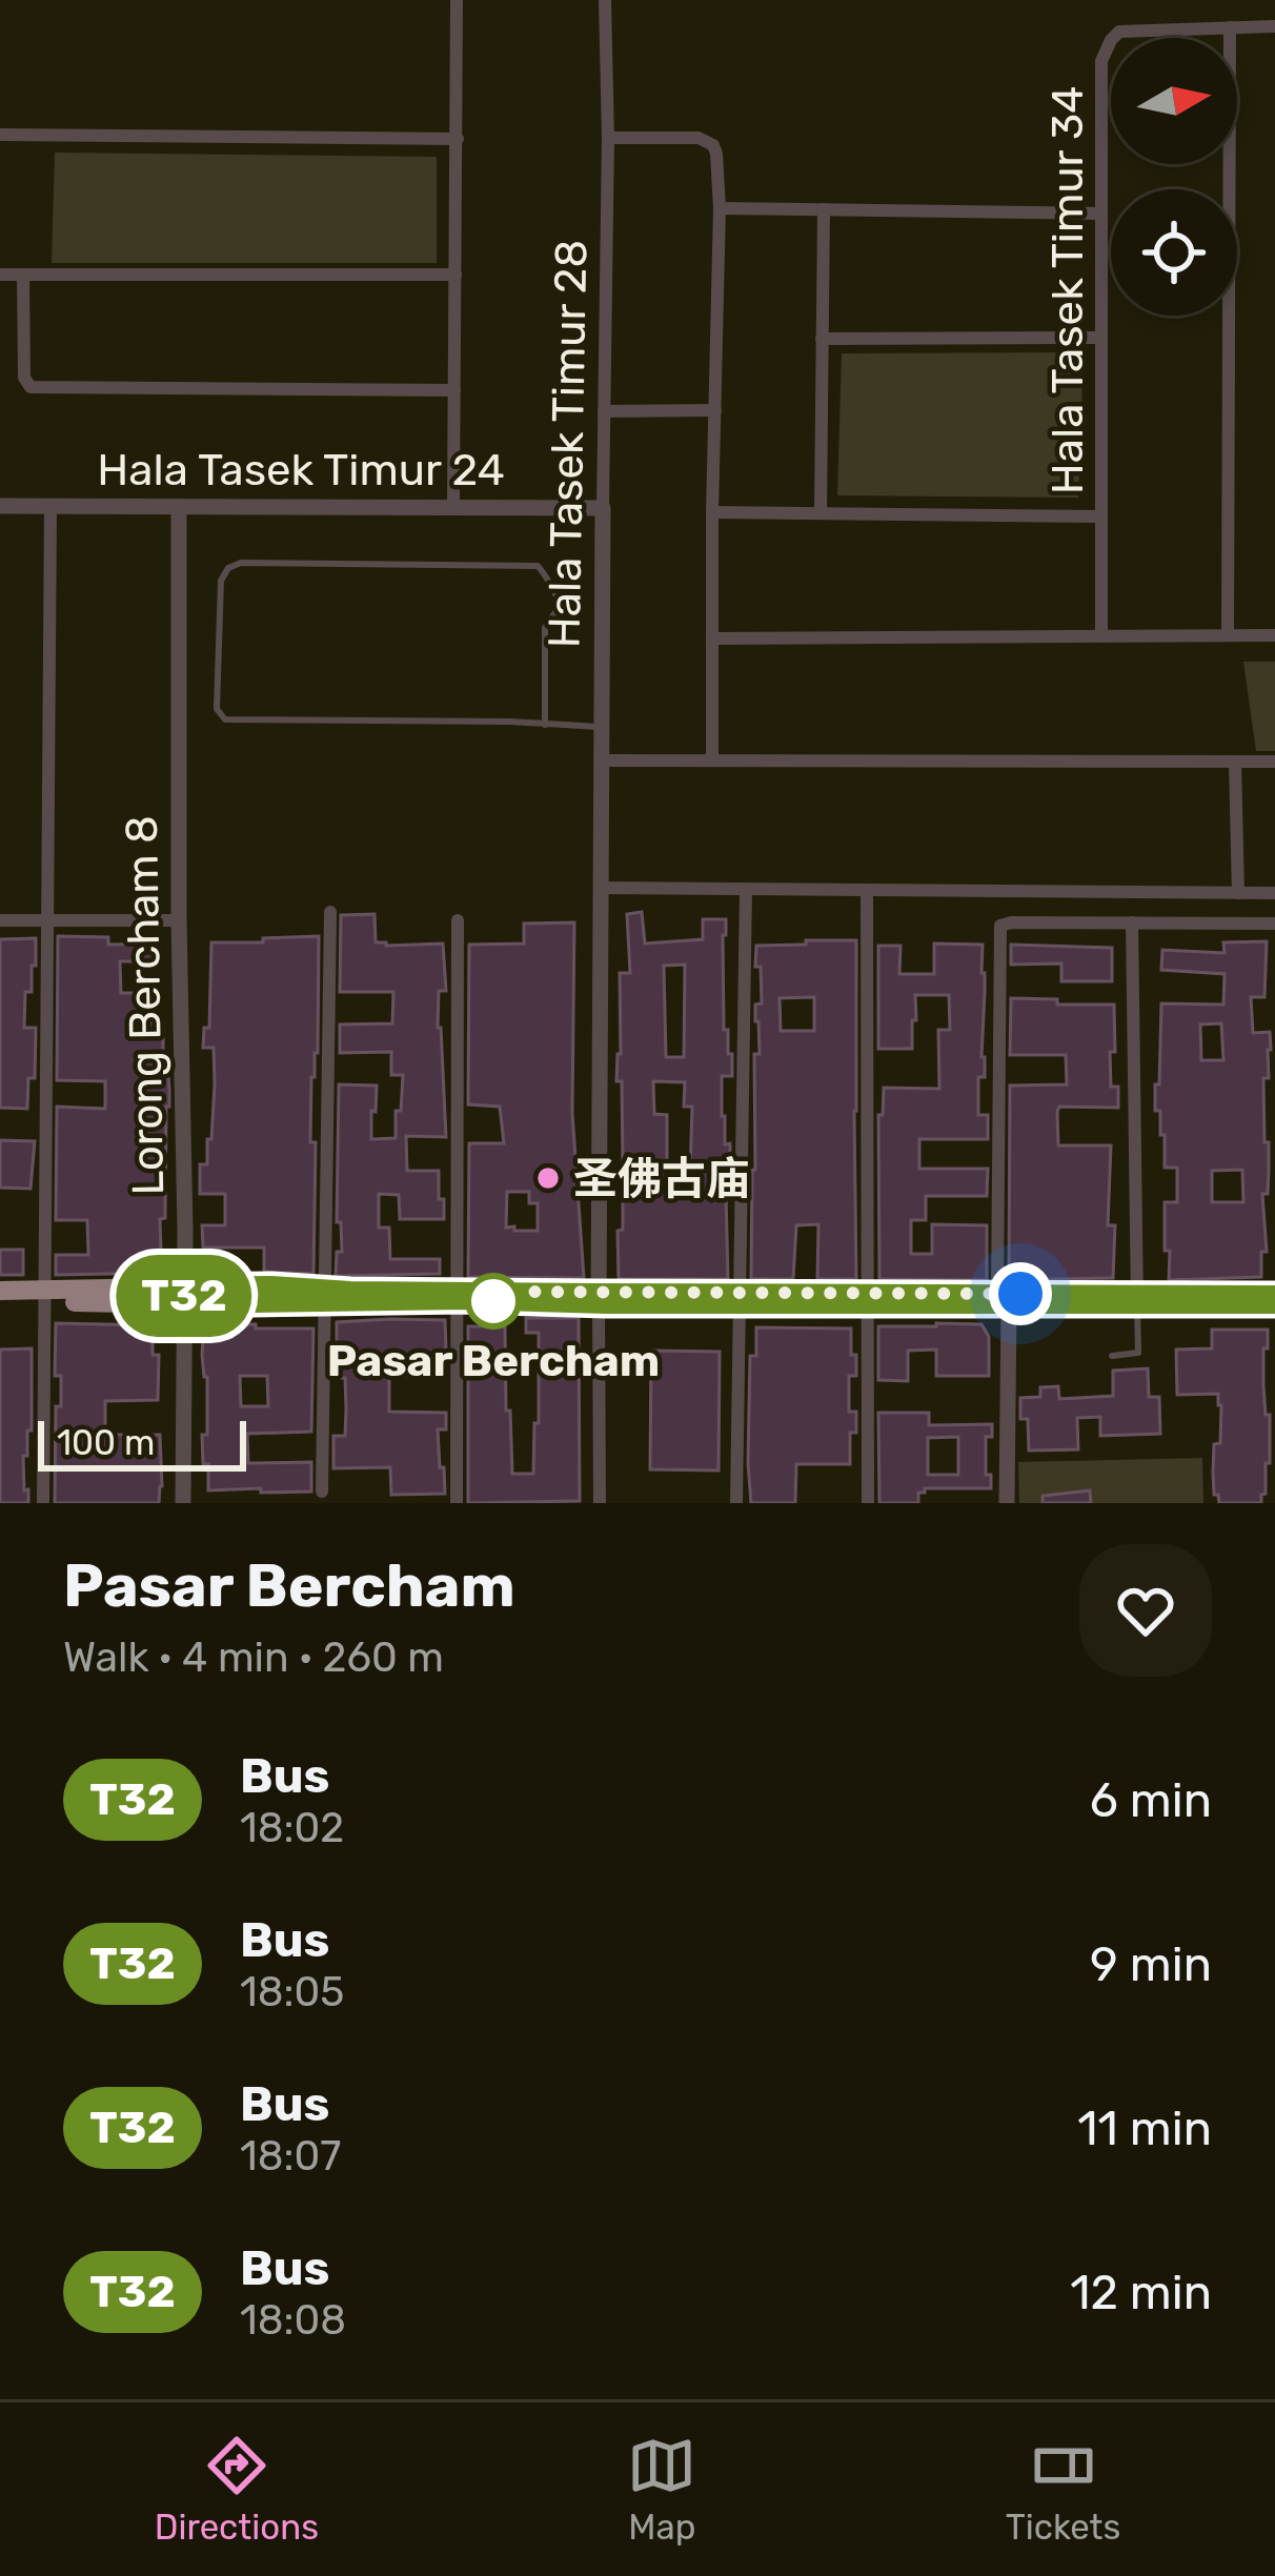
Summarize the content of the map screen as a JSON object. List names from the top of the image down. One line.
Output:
{"streets":{"street":["Hala Tasek Timur 34","Hala Tasek Timur 28","Hala Tasek Timur 24","Lorong Bercham 8"]},"crossings":[["Hala Tasek Timur 28","Hala Tasek Timur 24"],["Hala Tasek Timur 24","Lorong Bercham 8"]],"places":["圣佛古庙","Pasar Bercham"],"lines":["bus line T32"],"scale_bar":"100 m","north":"right","page":{"on_map":"T32","scale":"100 m","heading":["Pasar Bercham","Walk · 4 min · 260 m"],"list":[{"mark":"T32","name":"Bus","note":"18:02","value":"6 min"},{"mark":"T32","name":"Bus","note":"18:05","value":"9 min"},{"mark":"T32","name":"Bus","note":"18:07","value":"11 min"},{"mark":"T32","name":"Bus","note":"18:08","value":"12 min"}],"tabs":["Directions","Map","Tickets"]}}
